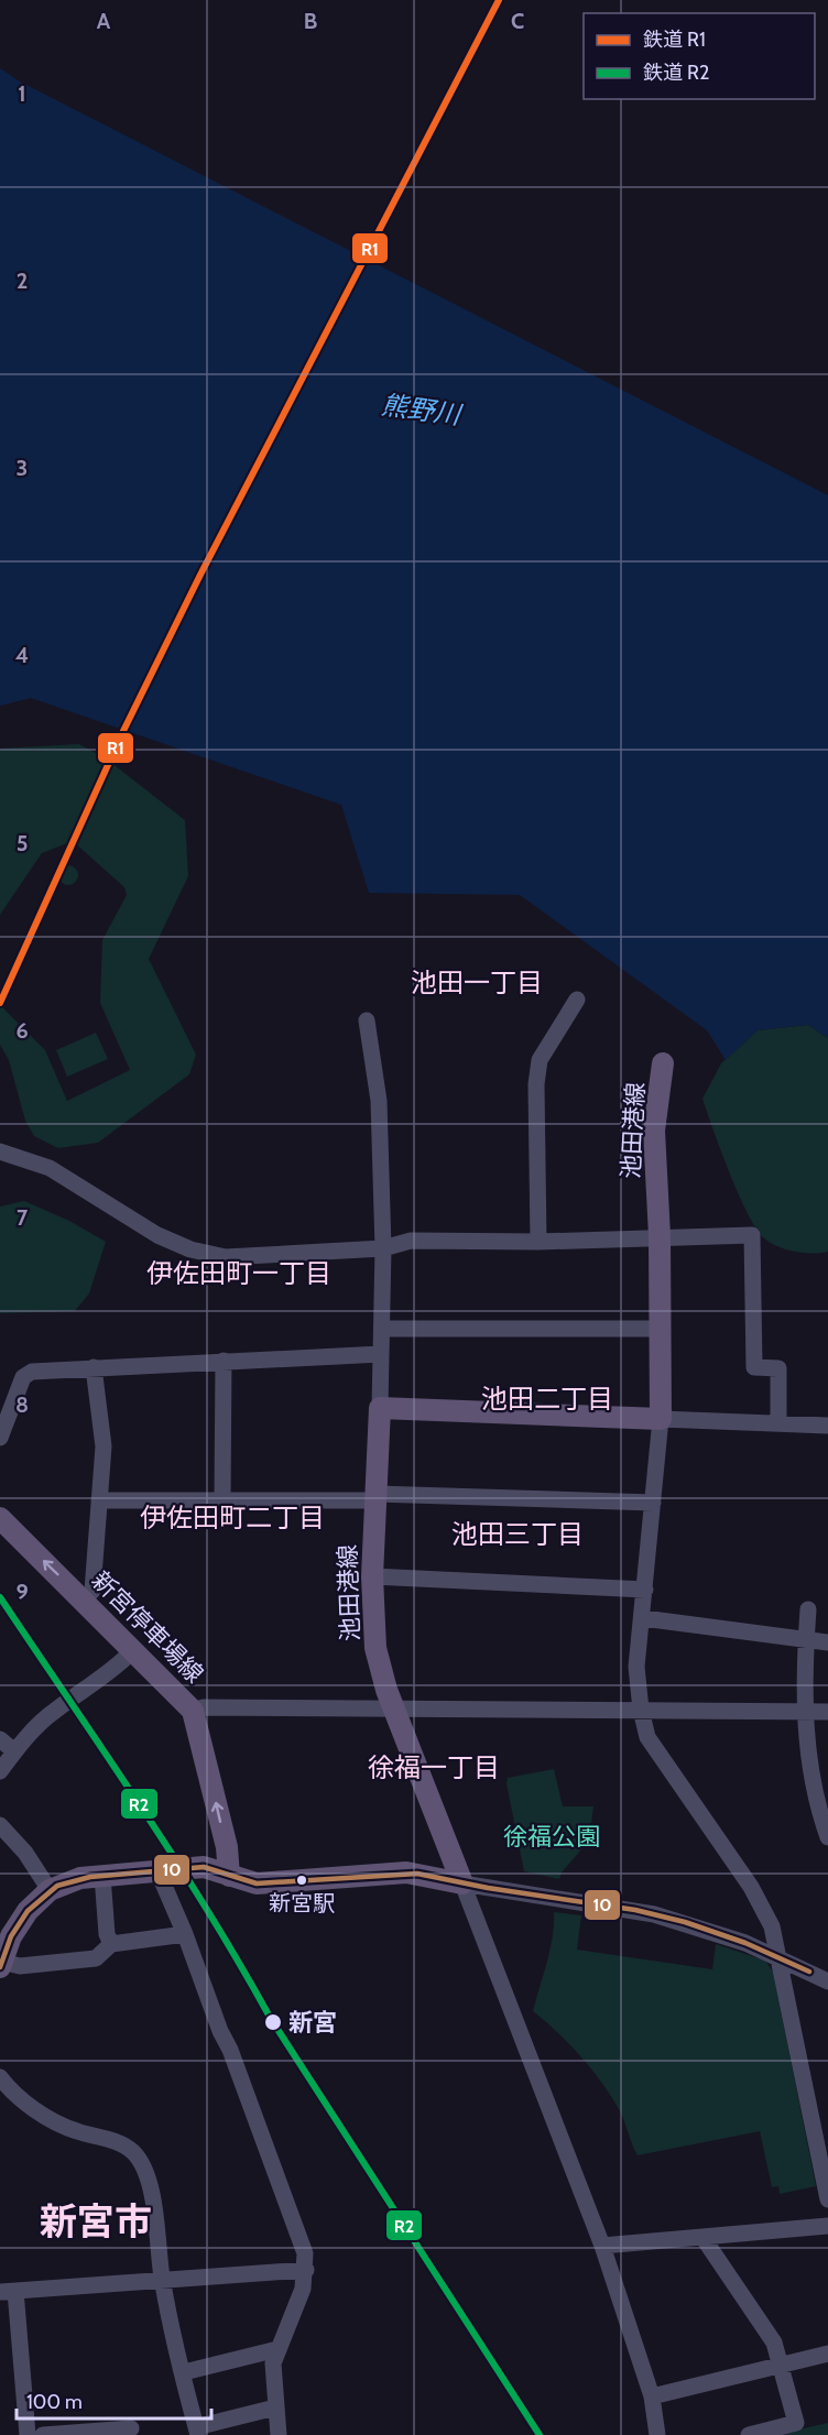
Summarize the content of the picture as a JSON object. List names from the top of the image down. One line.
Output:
{"streets":{"main road":["池田港線","新宮停車場線"]},"one_way":["新宮停車場線"],"districts":["池田一丁目","伊佐田町一丁目","池田二丁目","伊佐田町二丁目","池田三丁目","徐福一丁目","新宮市"],"water":["熊野川"],"parks":["徐福公園"],"places":["新宮駅","新宮"],"lines":["rail line R1","rail line R2","transit line 10"],"legend":["鉄道 R1","鉄道 R2"],"scale_bar":"100 m","grid":{"columns":["A","B","C"],"rows":["1","2","3","4","5","6","7","8","9"]}}
